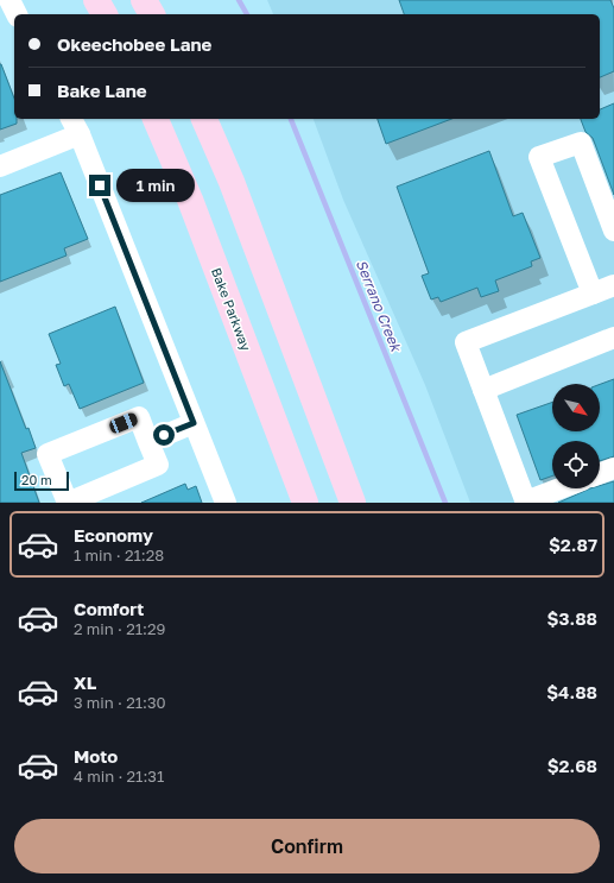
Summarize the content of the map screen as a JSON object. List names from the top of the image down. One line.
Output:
{"streets":{"main road":["Bake Parkway"]},"water":["Serrano Creek"],"scale_bar":"20 m","north":"bottom right","page":{"banner":["Okeechobee Lane","Bake Lane"],"bubble":"1 min","scale":"20 m","list":[{"name":"Economy","note":"1 min · 21:28","value":"$2.87"},{"name":"Comfort","note":"2 min · 21:29","value":"$3.88"},{"name":"XL","note":"3 min · 21:30","value":"$4.88"},{"name":"Moto","note":"4 min · 21:31","value":"$2.68"}],"buttons":"Confirm"}}
